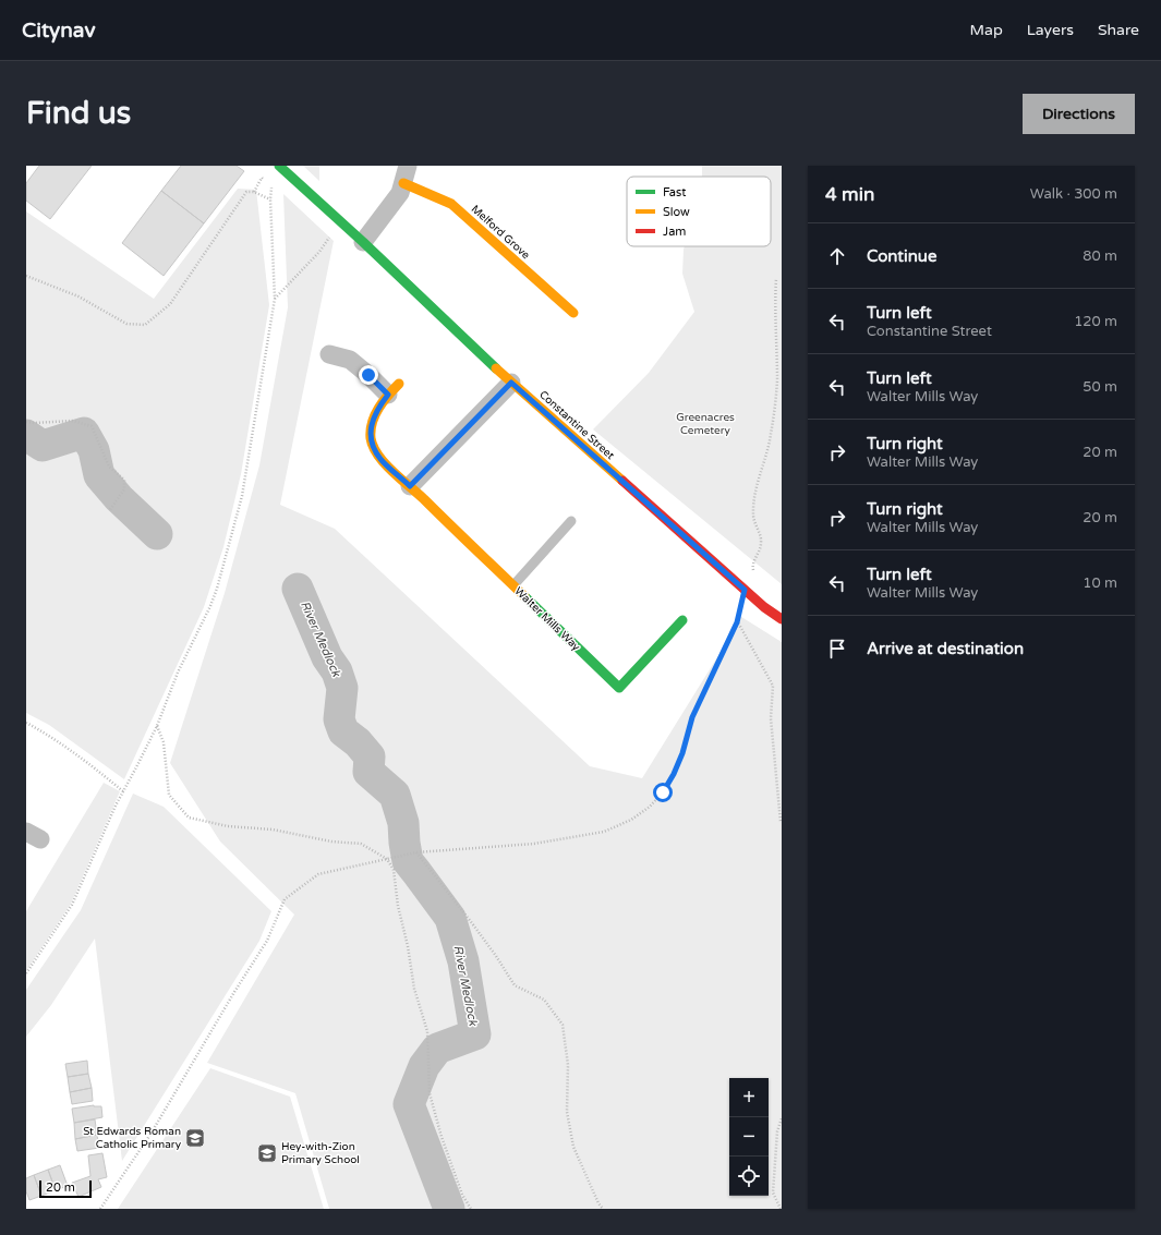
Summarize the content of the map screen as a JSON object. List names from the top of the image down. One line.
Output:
{"streets":{"street":["Melford Grove","Constantine Street","Walter Mills Way"]},"water":["River Medlock"],"parks":["Greenacres Cemetery"],"places":{"school or university":["St Edwards Roman Catholic Primary","Hey-with-Zion Primary School"]},"legend":["Fast","Slow","Jam"],"scale_bar":"20 m","page":{"header":"Citynav","nav":["Map","Layers","Share"],"buttons":"Directions","title":"Find us","heading":["4 min","Walk · 300 m"],"list":[["Continue","80 m"],["Turn left","Constantine Street","120 m"],["Turn left","Walter Mills Way","50 m"],["Turn right","Walter Mills Way","20 m"],["Turn right","Walter Mills Way","20 m"],["Turn left","Walter Mills Way","10 m"],"Arrive at destination"],"map_buttons":["+","−"],"scale":"20 m"}}
